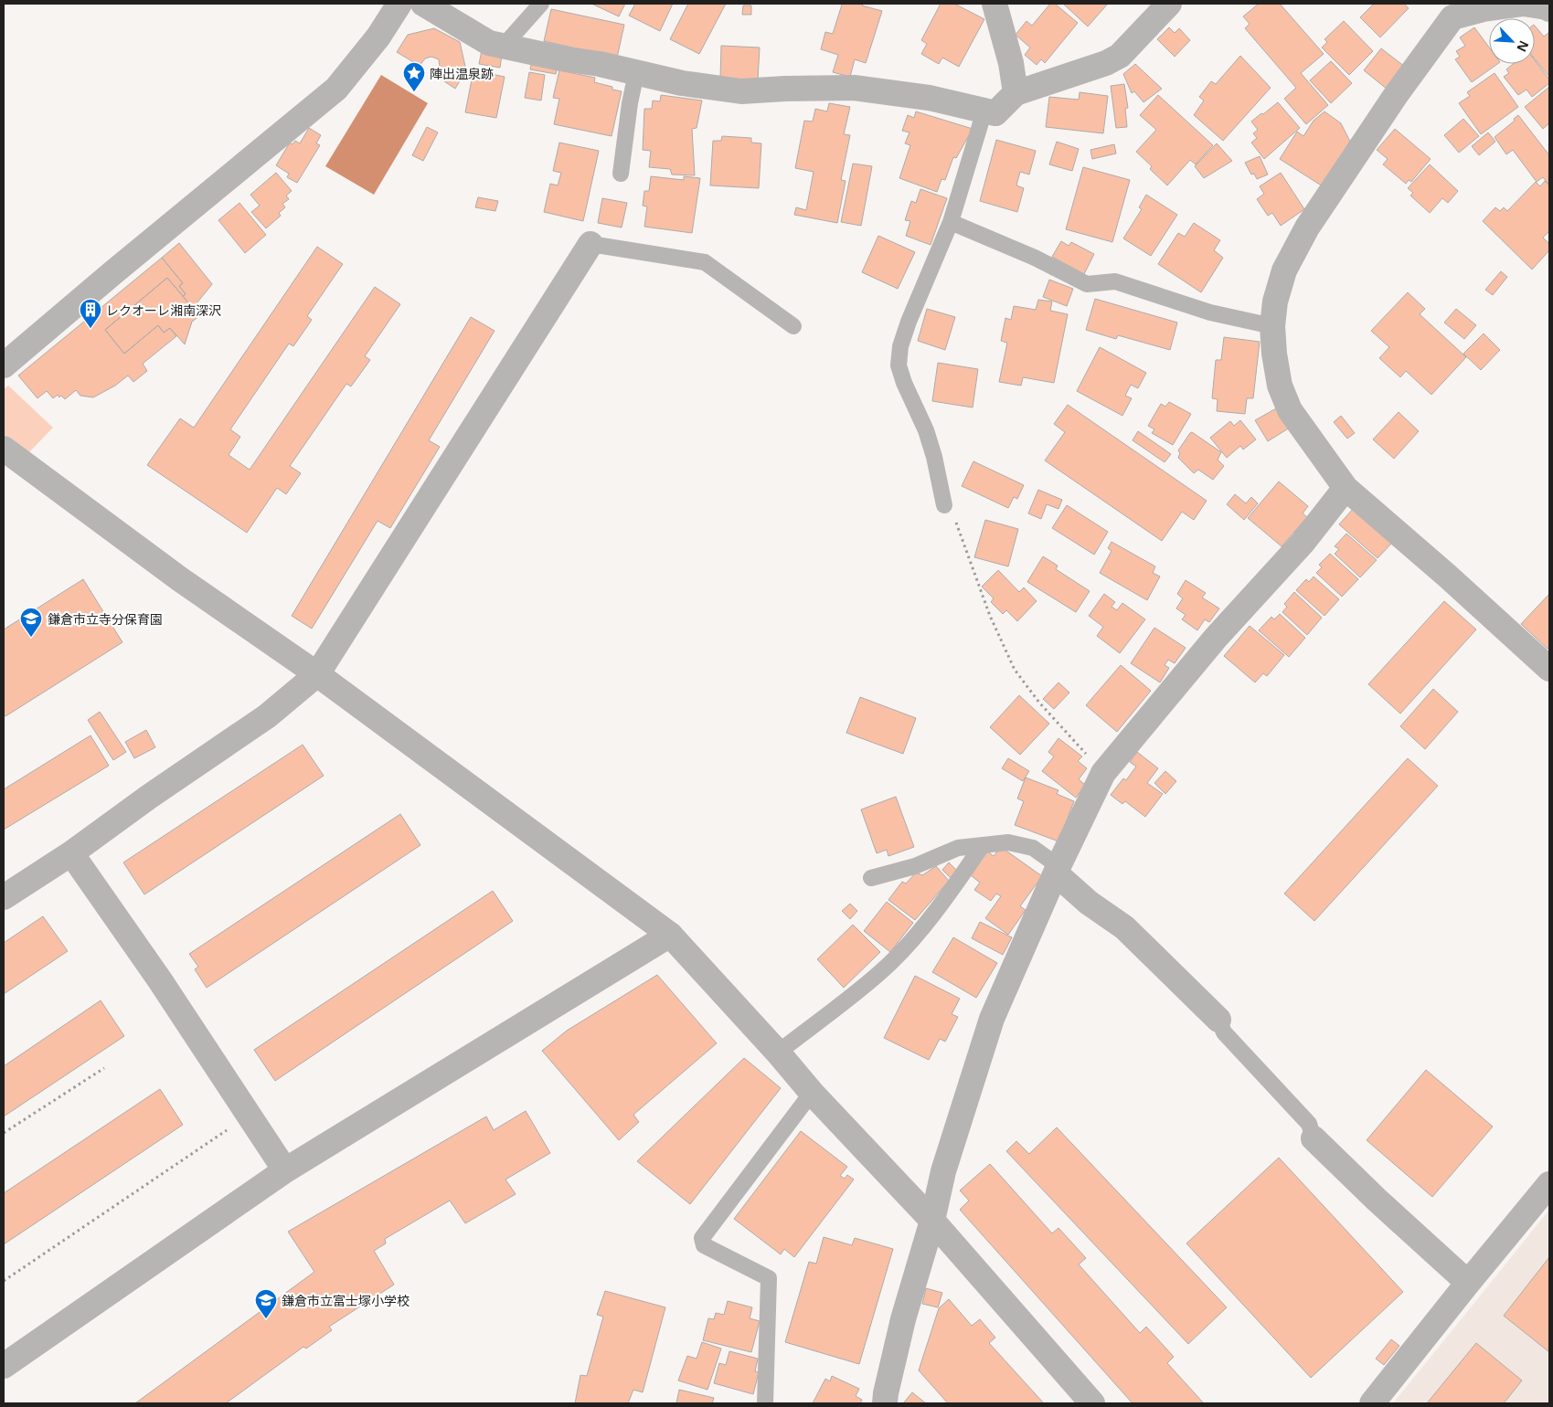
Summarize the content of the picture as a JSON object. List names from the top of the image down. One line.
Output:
{"places":{"place":["陣出温泉跡"],"building":["レクオーレ湘南深沢"],"school or university":["鎌倉市立寺分保育園","鎌倉市立富士塚小学校"]},"north":"bottom right"}
